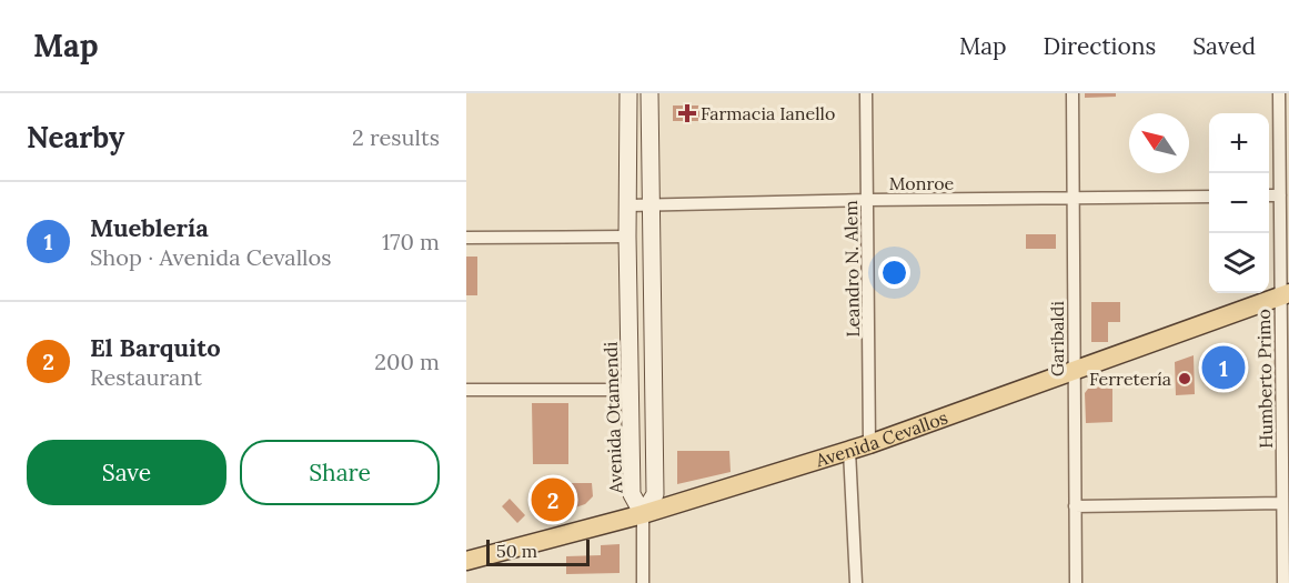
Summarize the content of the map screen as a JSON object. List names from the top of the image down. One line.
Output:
{"streets":{"main road":["Avenida Otamendi","Avenida Cevallos"],"street":["Monroe","Leandro N. Alem","Garibaldi","Humberto Primo"]},"crossings":[["Monroe","Leandro N. Alem"],["Monroe","Garibaldi"],["Monroe","Avenida Otamendi"],["Leandro N. Alem","Avenida Cevallos"],["Garibaldi","Avenida Cevallos"],["Humberto Primo","Avenida Cevallos"],["Avenida Otamendi","Avenida Cevallos"]],"places":{"health":["Farmacia Ianello"],"other":["Ferretería"]},"scale_bar":"50 m","north":"top left","page":{"header":"Map","nav":["Map","Directions","Saved"],"heading":["Nearby","2 results"],"map_buttons":["+","−"],"list":[{"mark":"1","name":"Mueblería","note":"Shop · Avenida Cevallos","value":"170 m"},{"mark":"2","name":"El Barquito","note":"Restaurant","value":"200 m"}],"pins":["1","2"],"buttons":["Save","Share"],"scale":"50 m"}}
